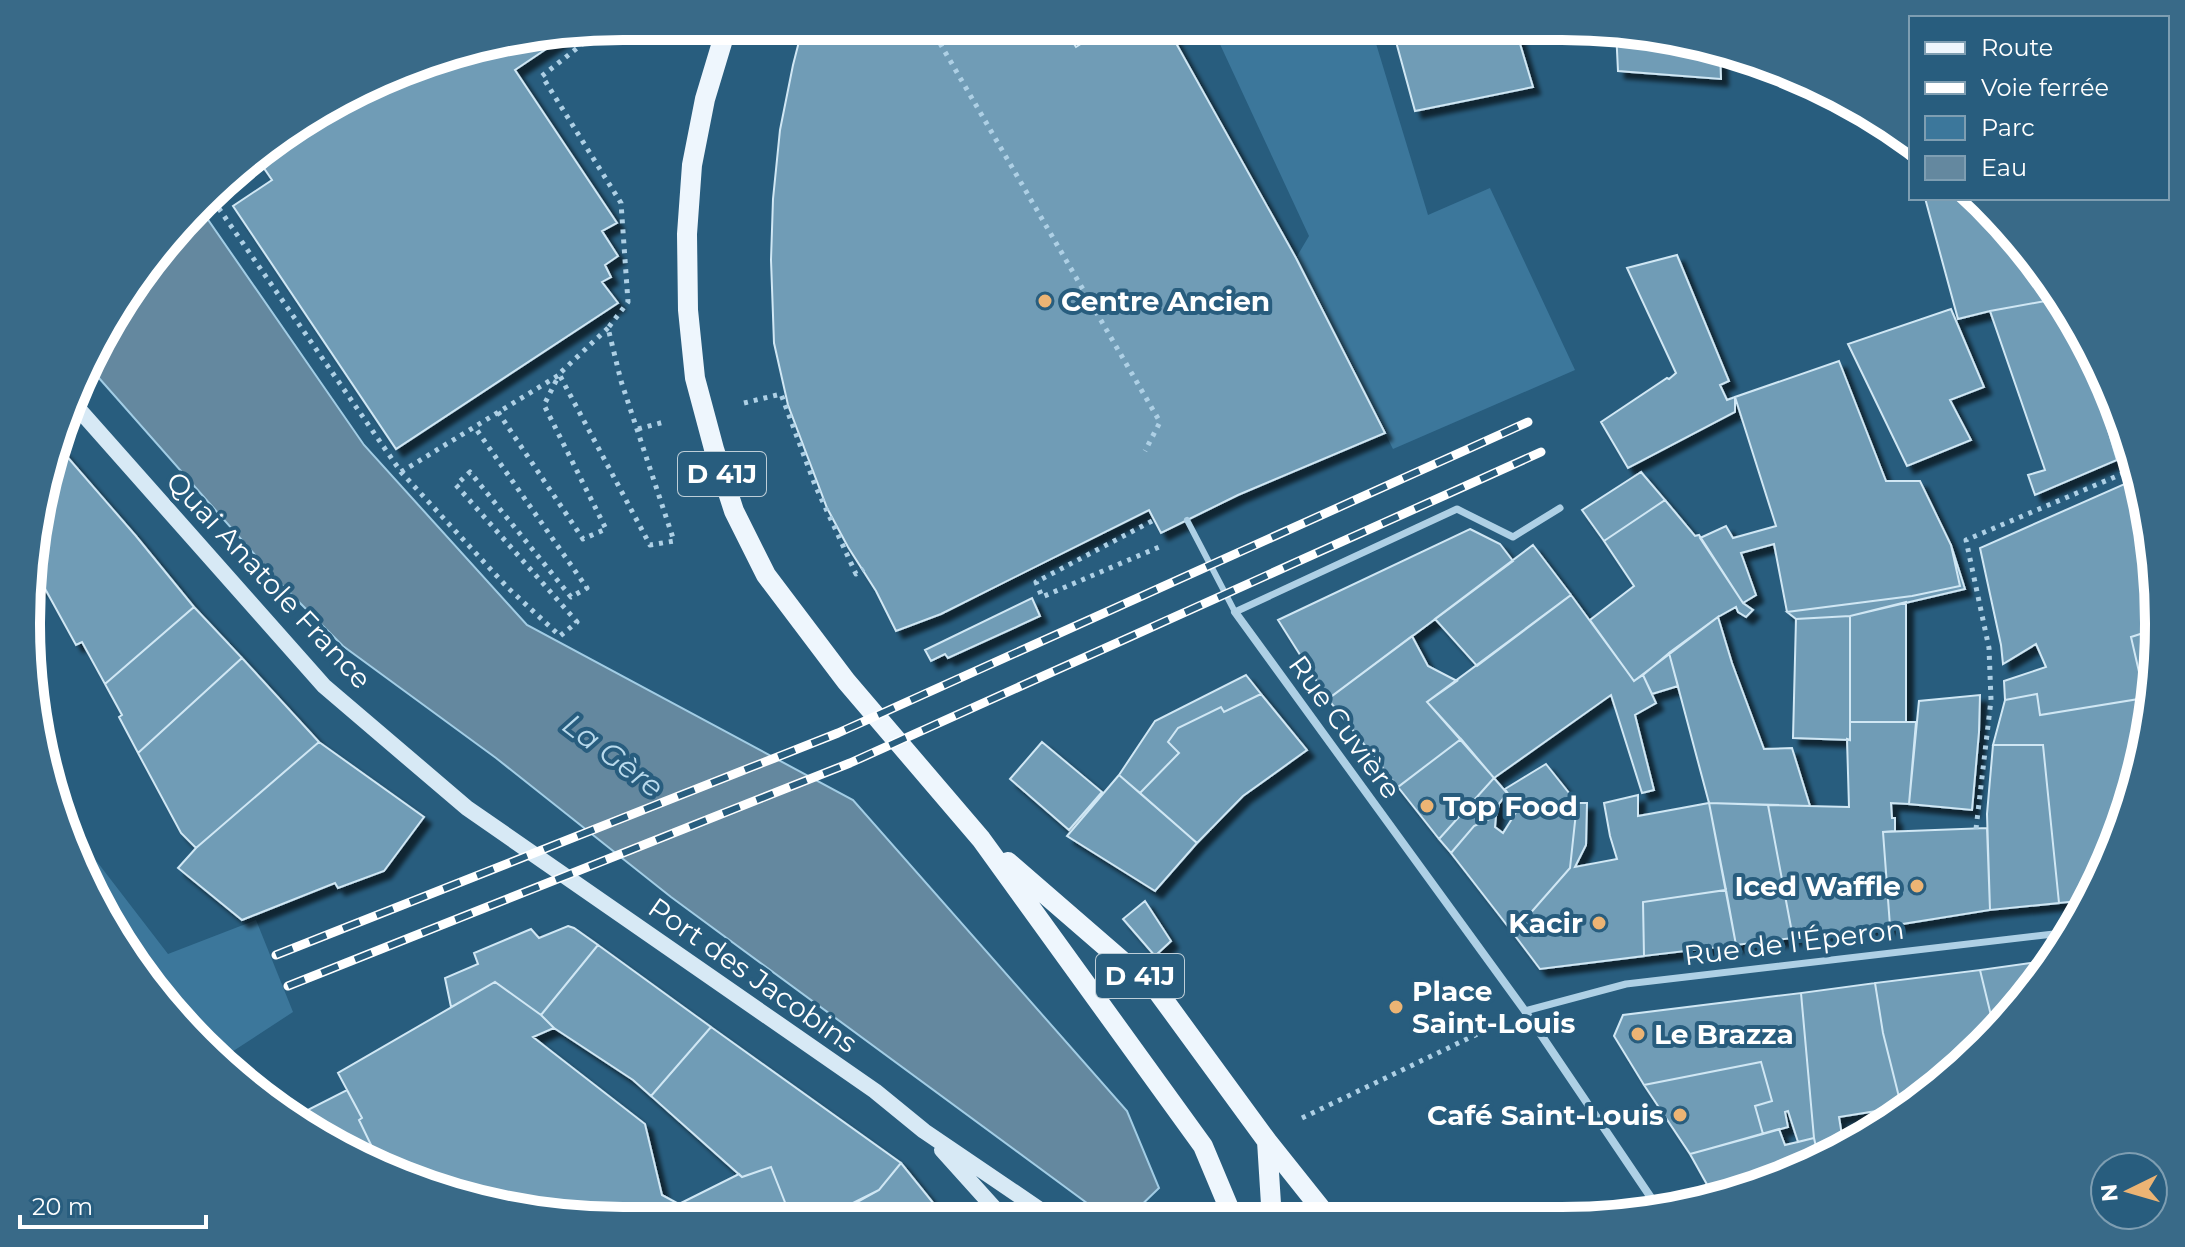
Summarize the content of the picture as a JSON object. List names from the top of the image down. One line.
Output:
{"streets":{"main road":["D 41J","Quai Anatole France","Port des Jacobins"],"street":["Rue Cuvière","Rue de l'Éperon"]},"crossings":[["Quai Anatole France","Port des Jacobins"],["Rue Cuvière","Rue de l'Éperon"]],"water":["La Gère"],"places":["Centre Ancien","Top Food","Iced Waffle","Kacir","Place Saint-Louis","Le Brazza","Café Saint-Louis"],"legend":["Route","Voie ferrée","Parc","Eau"],"scale_bar":"20 m","north":"left"}
